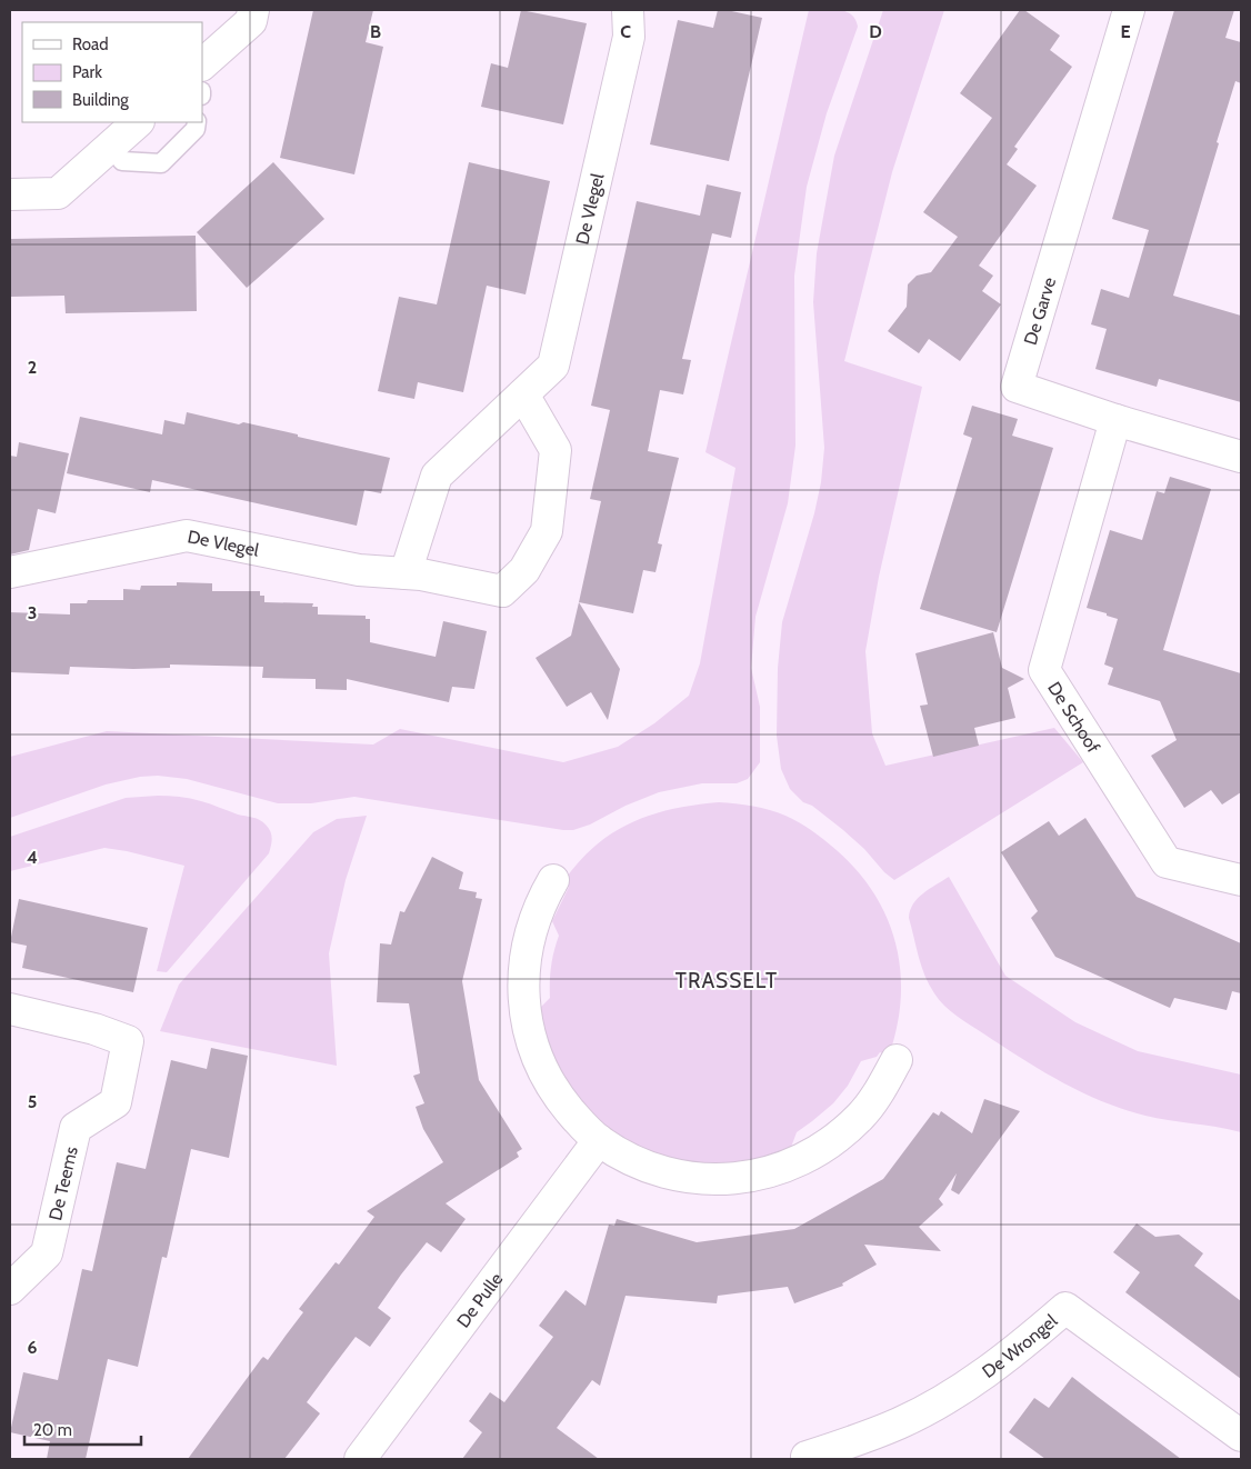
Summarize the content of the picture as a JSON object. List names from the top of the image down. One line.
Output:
{"streets":{"street":["De Vlegel","De Garve","De Schoof","De Teems","De Pulle","De Wrongel"]},"crossings":[["De Garve","De Schoof"]],"districts":["TRASSELT"],"legend":["Road","Park","Building"],"scale_bar":"20 m","grid":{"columns":["B","C","D","E"],"rows":["2","3","4","5","6"]}}
